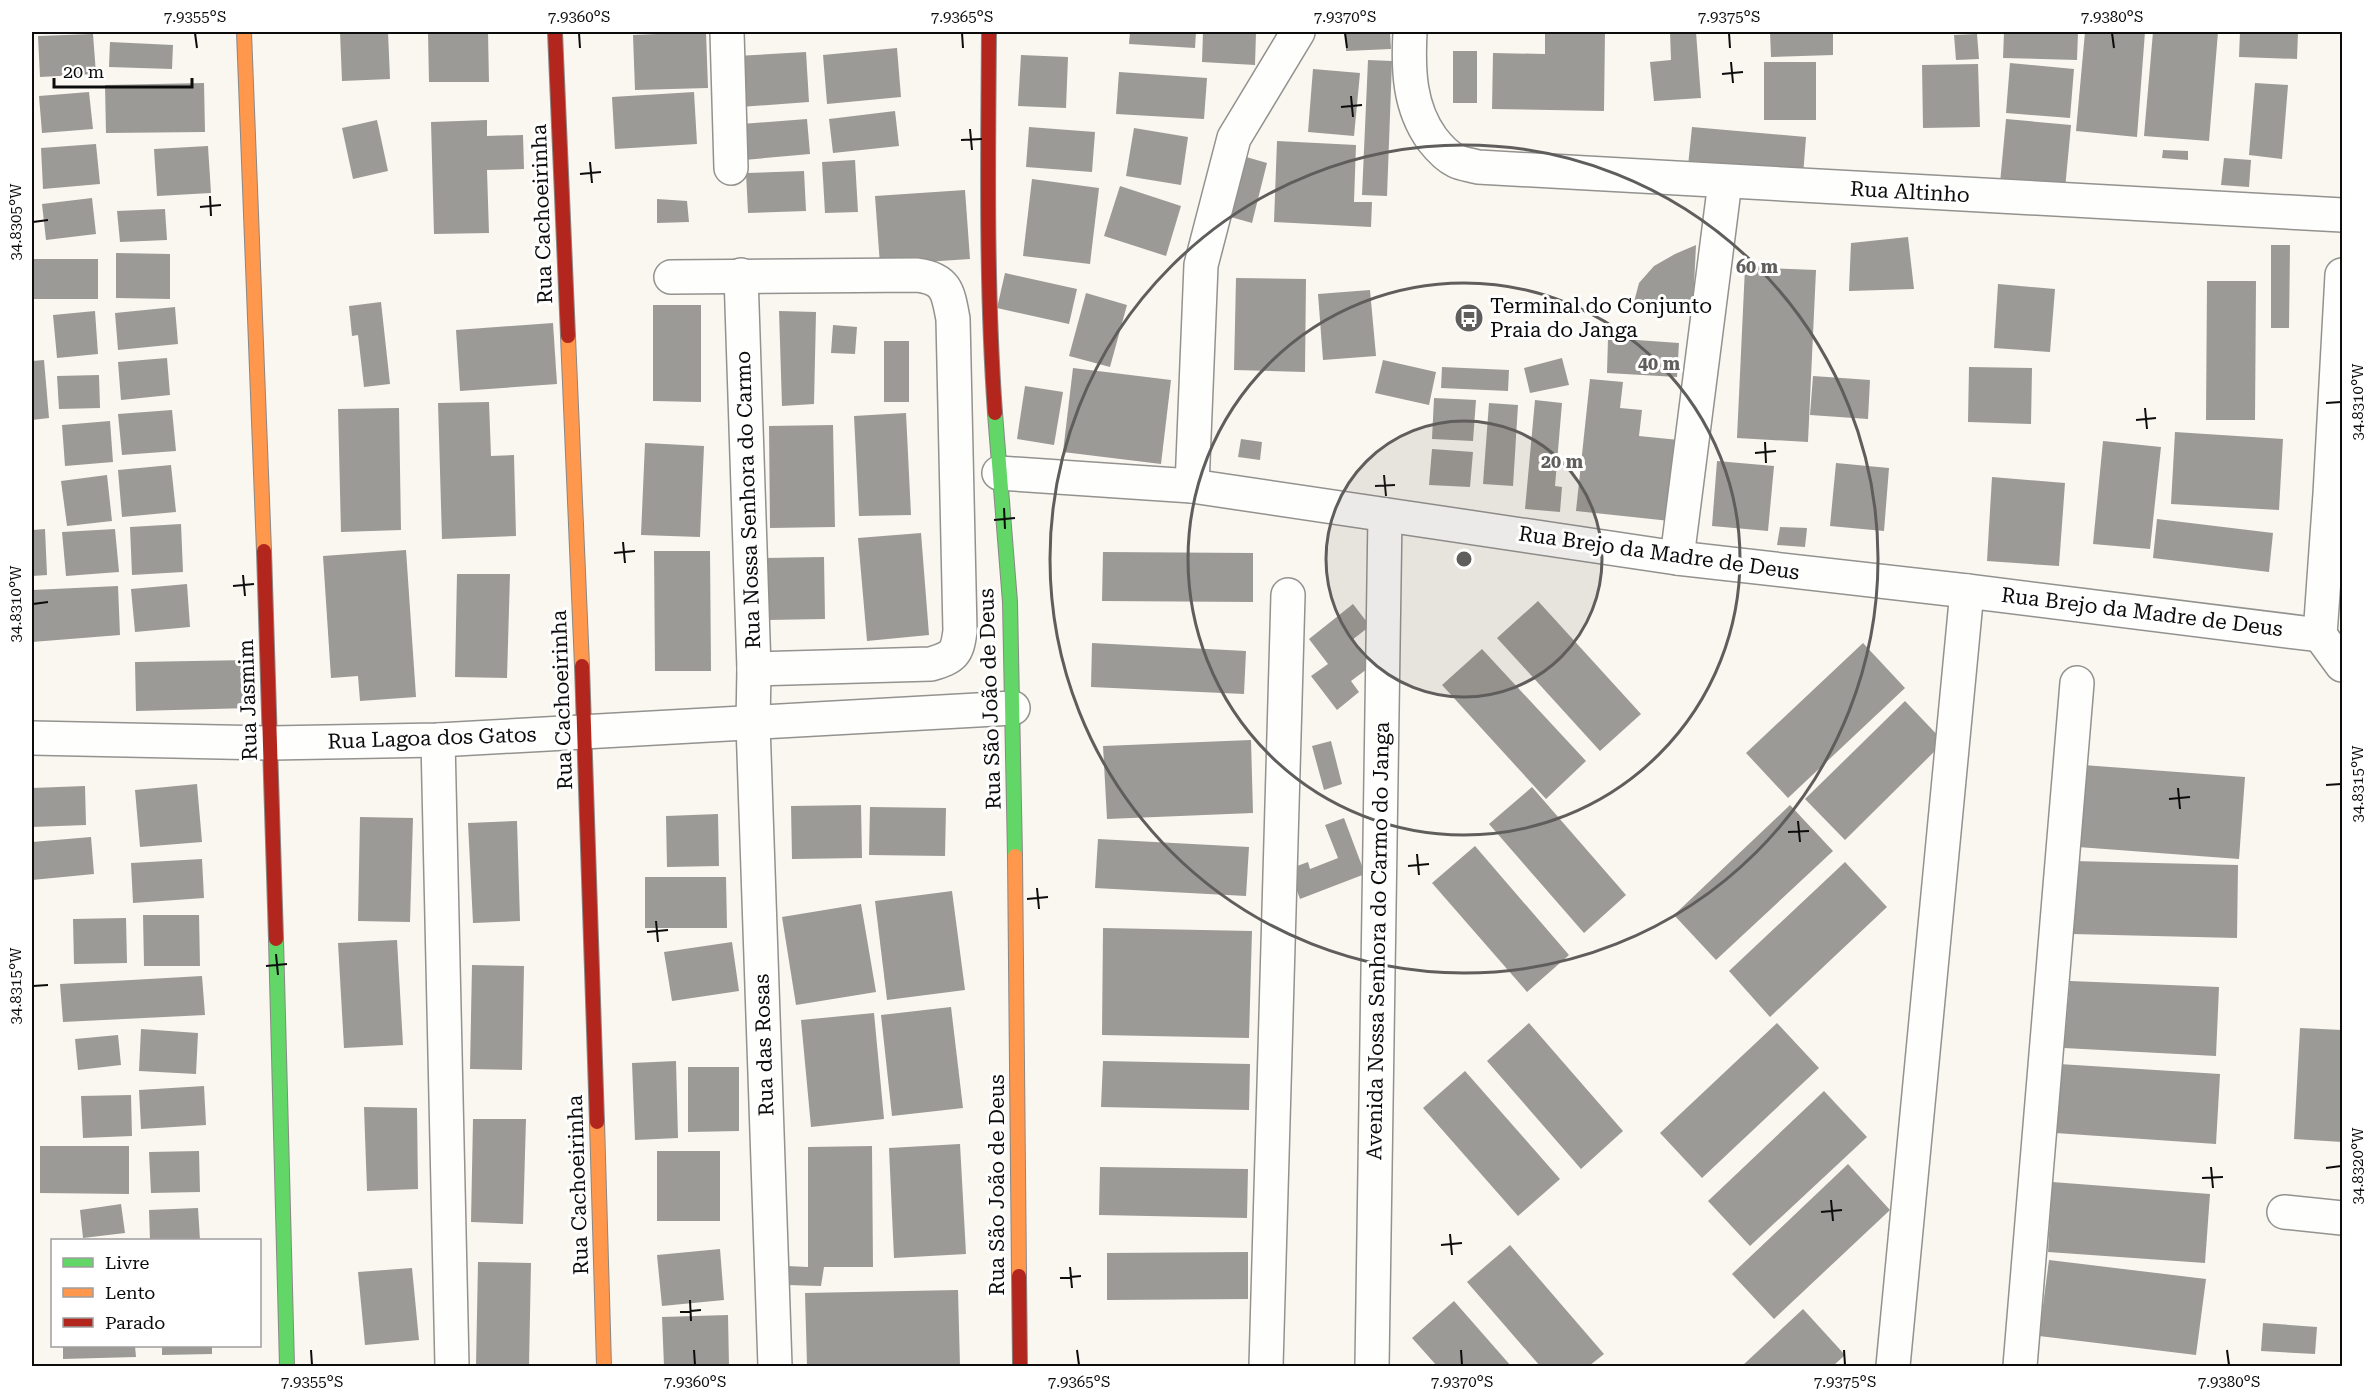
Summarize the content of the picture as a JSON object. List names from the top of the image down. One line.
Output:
{"streets":{"street":["Rua Altinho","Rua Cachoeirinha","Rua Nossa Senhora do Carmo","Rua Brejo da Madre de Deus","Rua São João de Deus","Rua Jasmim","Rua Lagoa dos Gatos","Avenida Nossa Senhora do Carmo do Janga","Rua das Rosas"]},"crossings":[["Rua Cachoeirinha","Rua Lagoa dos Gatos"],["Rua Nossa Senhora do Carmo","Rua Lagoa dos Gatos"],["Rua Nossa Senhora do Carmo","Rua das Rosas"],["Rua Brejo da Madre de Deus","Rua São João de Deus"],["Rua Brejo da Madre de Deus","Avenida Nossa Senhora do Carmo do Janga"],["Rua São João de Deus","Rua Lagoa dos Gatos"],["Rua Jasmim","Rua Lagoa dos Gatos"],["Rua Lagoa dos Gatos","Rua das Rosas"]],"places":{"bus stop":["Terminal do Conjunto Praia do Janga"]},"legend":["Livre","Lento","Parado"],"scale_bar":"20 m","coordinates":["7.9355°S","7.9360°S","7.9365°S","7.9370°S","7.9375°S","7.9380°S","34.8305°W","34.8310°W","34.8315°W","34.8320°W"],"rings":["60 m","40 m","20 m"]}
